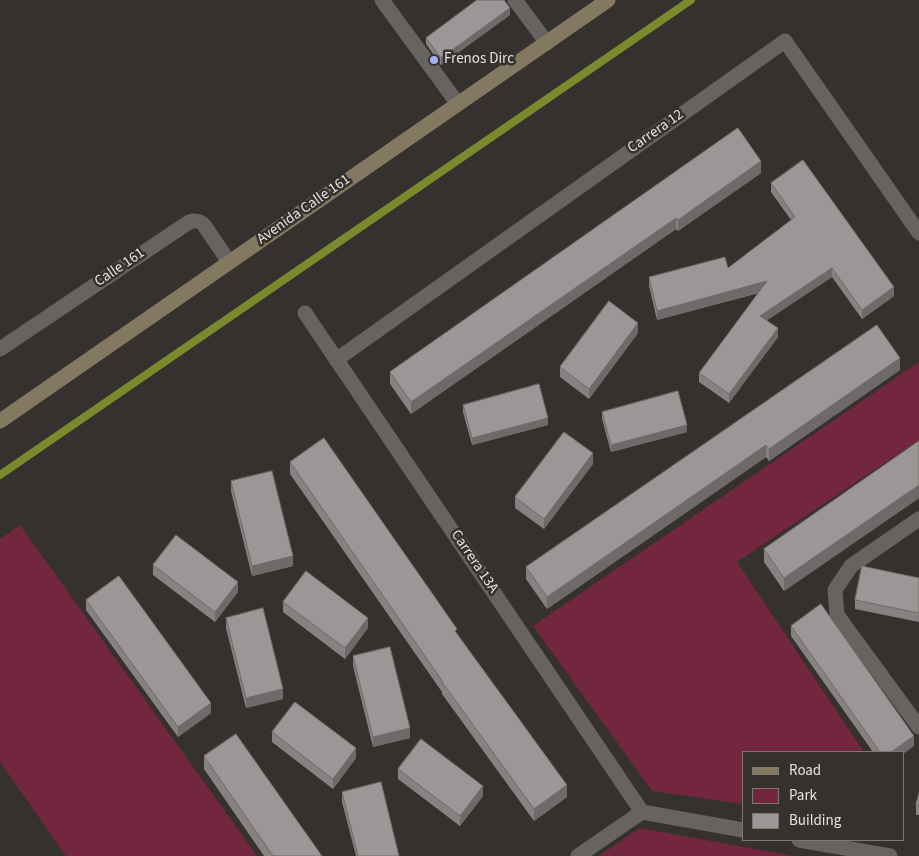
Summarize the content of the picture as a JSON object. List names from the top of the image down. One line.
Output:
{"streets":{"main road":["Avenida Calle 161"],"street":["Carrera 12","Calle 161","Carrera 13A"]},"crossings":[["Carrera 12","Carrera 13A"],["Avenida Calle 161","Calle 161"]],"places":["Frenos Dirc"],"legend":["Road","Park","Building"]}
